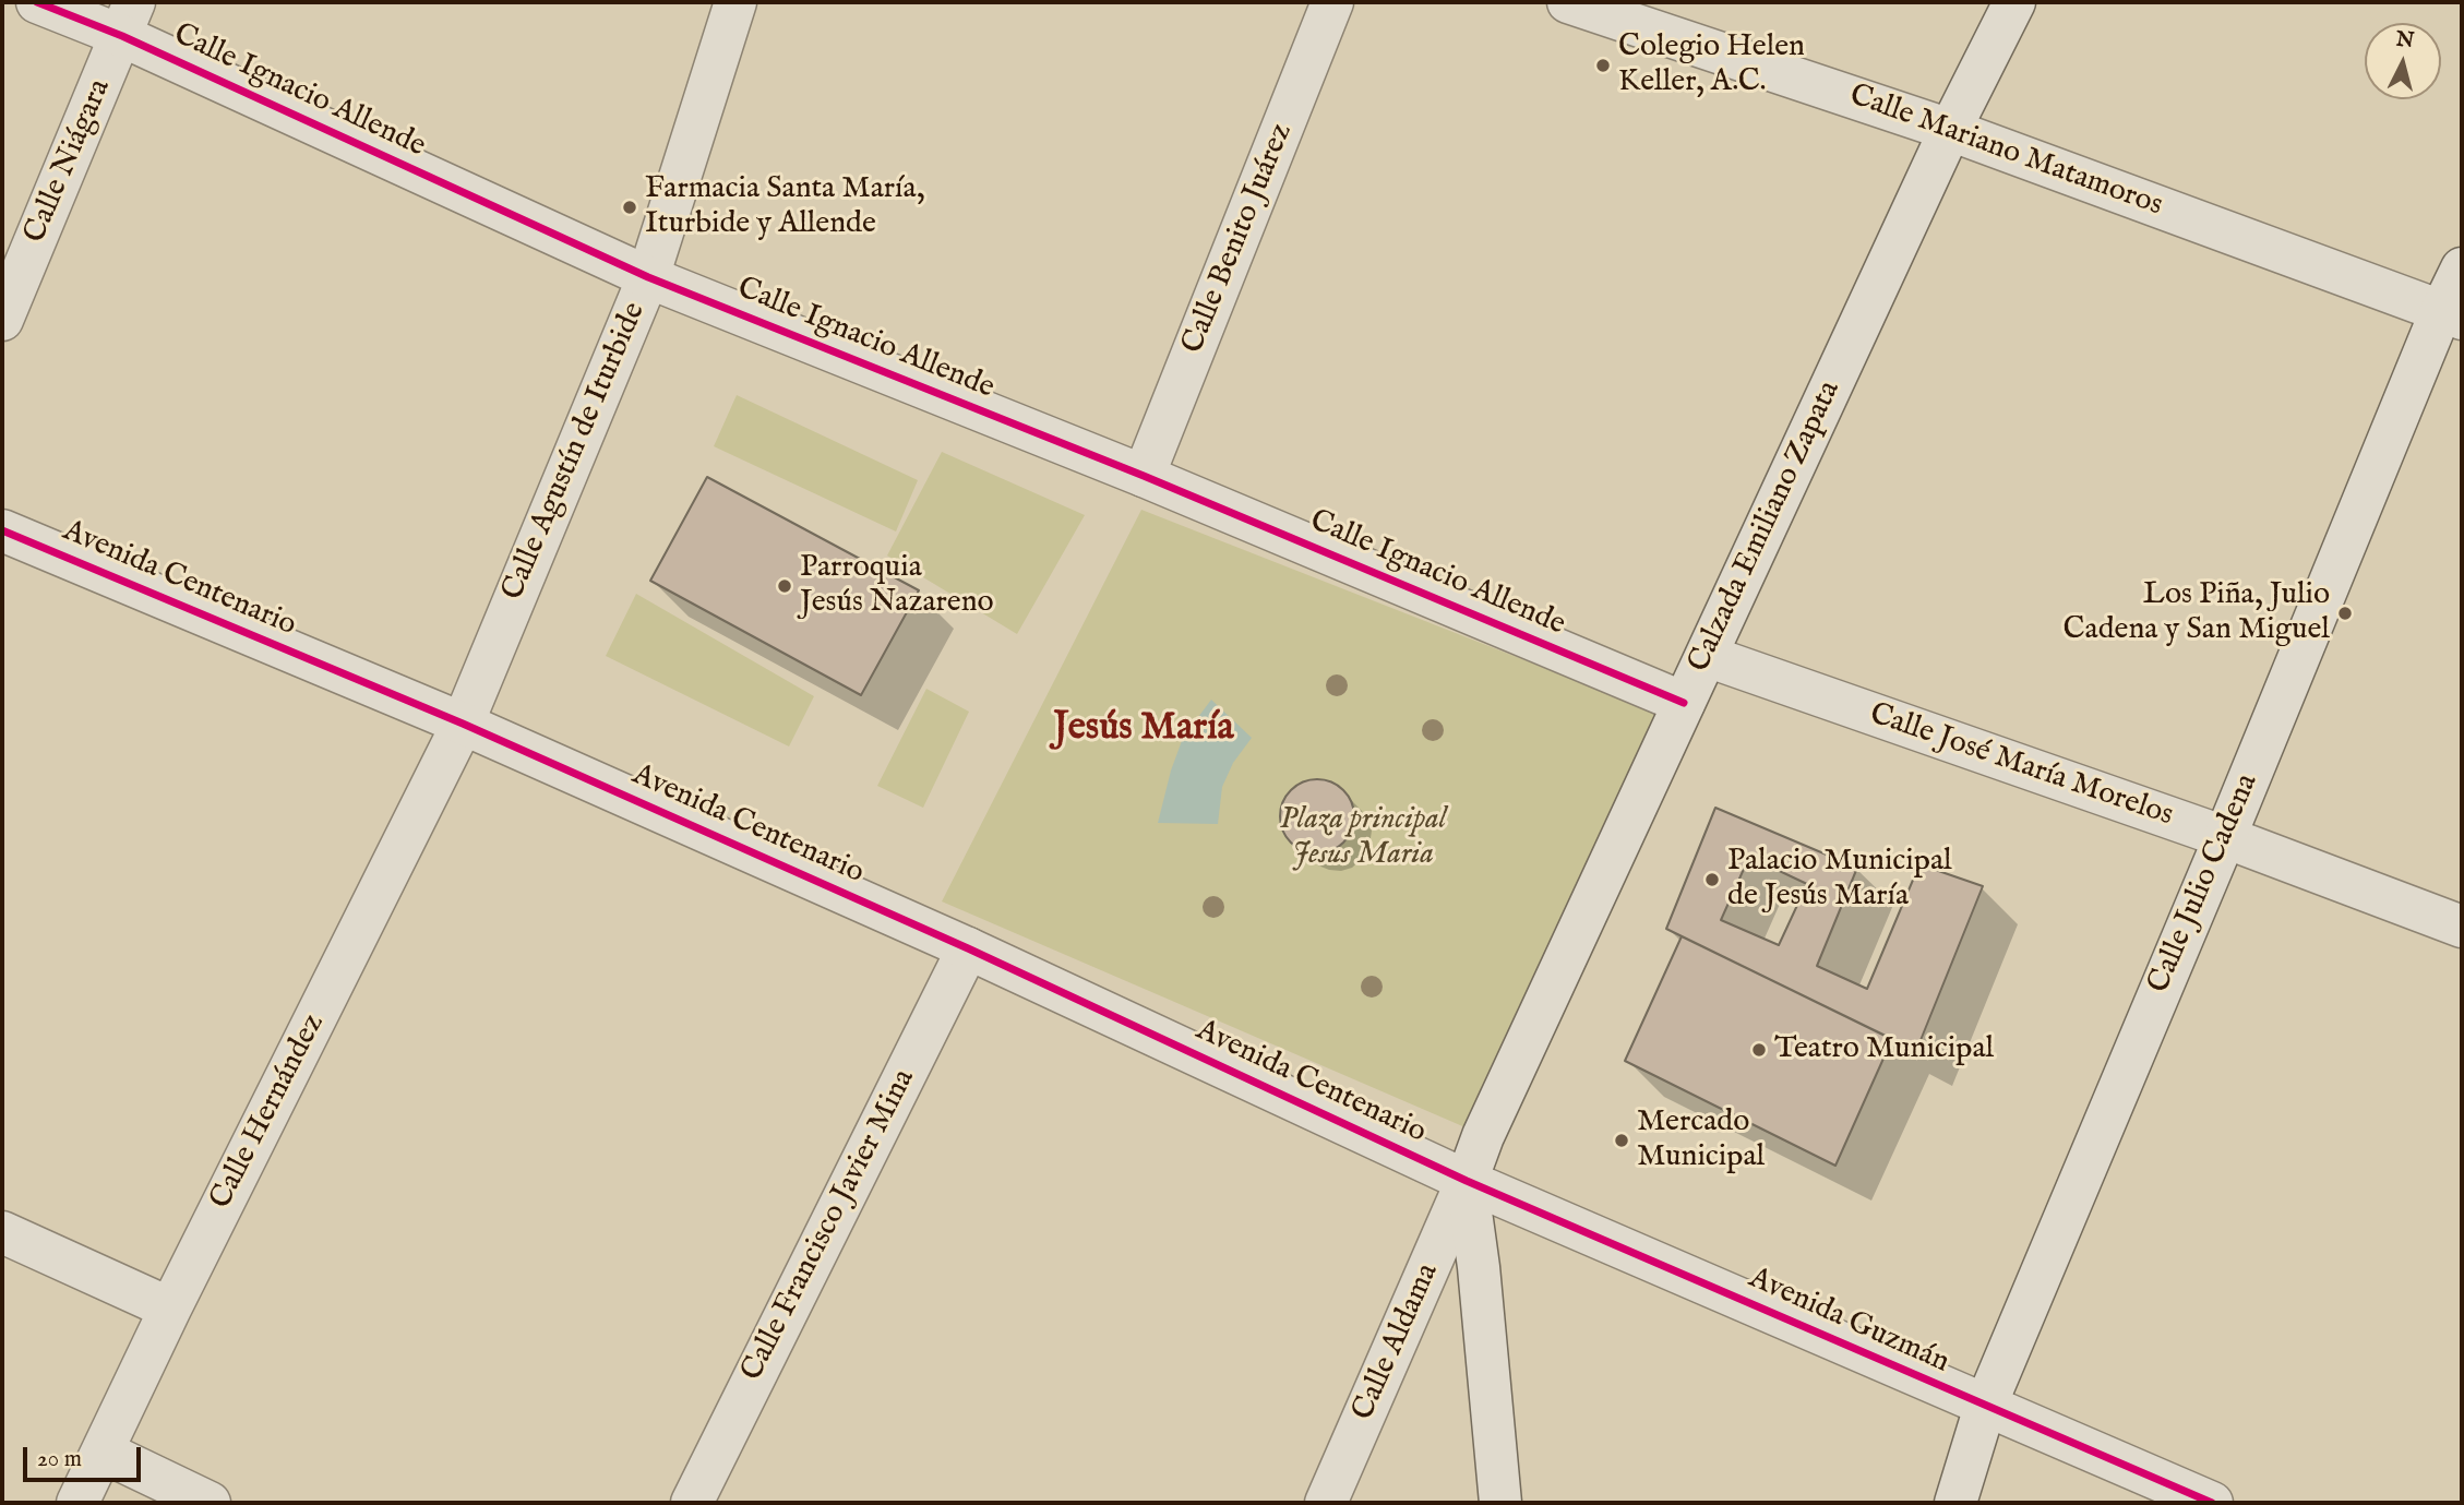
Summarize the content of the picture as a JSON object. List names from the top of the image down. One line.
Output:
{"streets":{"street":["Calle Ignacio Allende","Calle Mariano Matamoros","Calle Niágara","Calle Benito Juárez","Calle Agustín de Iturbide","Calzada Emiliano Zapata","Avenida Centenario","Calle José María Morelos","Calle Julio Cadena","Calle Hernández","Calle Francisco Javier Mina","Avenida Guzmán","Calle Aldama"]},"crossings":[["Calle Ignacio Allende","Calle Niágara"],["Calle Ignacio Allende","Calle Benito Juárez"],["Calle Ignacio Allende","Calle Agustín de Iturbide"],["Calle Ignacio Allende","Calzada Emiliano Zapata"],["Calle Mariano Matamoros","Calzada Emiliano Zapata"],["Calle Mariano Matamoros","Calle Julio Cadena"],["Calle Agustín de Iturbide","Avenida Centenario"],["Calle Agustín de Iturbide","Calle Hernández"],["Calzada Emiliano Zapata","Avenida Centenario"],["Calzada Emiliano Zapata","Calle José María Morelos"],["Calzada Emiliano Zapata","Avenida Guzmán"],["Calzada Emiliano Zapata","Calle Aldama"],["Avenida Centenario","Calle Hernández"],["Avenida Centenario","Calle Francisco Javier Mina"],["Avenida Centenario","Avenida Guzmán"],["Avenida Centenario","Calle Aldama"],["Calle José María Morelos","Calle Julio Cadena"],["Calle Julio Cadena","Avenida Guzmán"],["Avenida Guzmán","Calle Aldama"]],"districts":["Jesús María"],"parks":["Plaza principal Jesus Maria"],"places":["Colegio Helen Keller, A.C.","Farmacia Santa María, Iturbide y Allende","Parroquia Jesús Nazareno","Los Piña, Julio Cadena y San Miguel","Palacio Municipal de Jesús María","Teatro Municipal","Mercado Municipal"],"scale_bar":"20 m","north":"top"}
